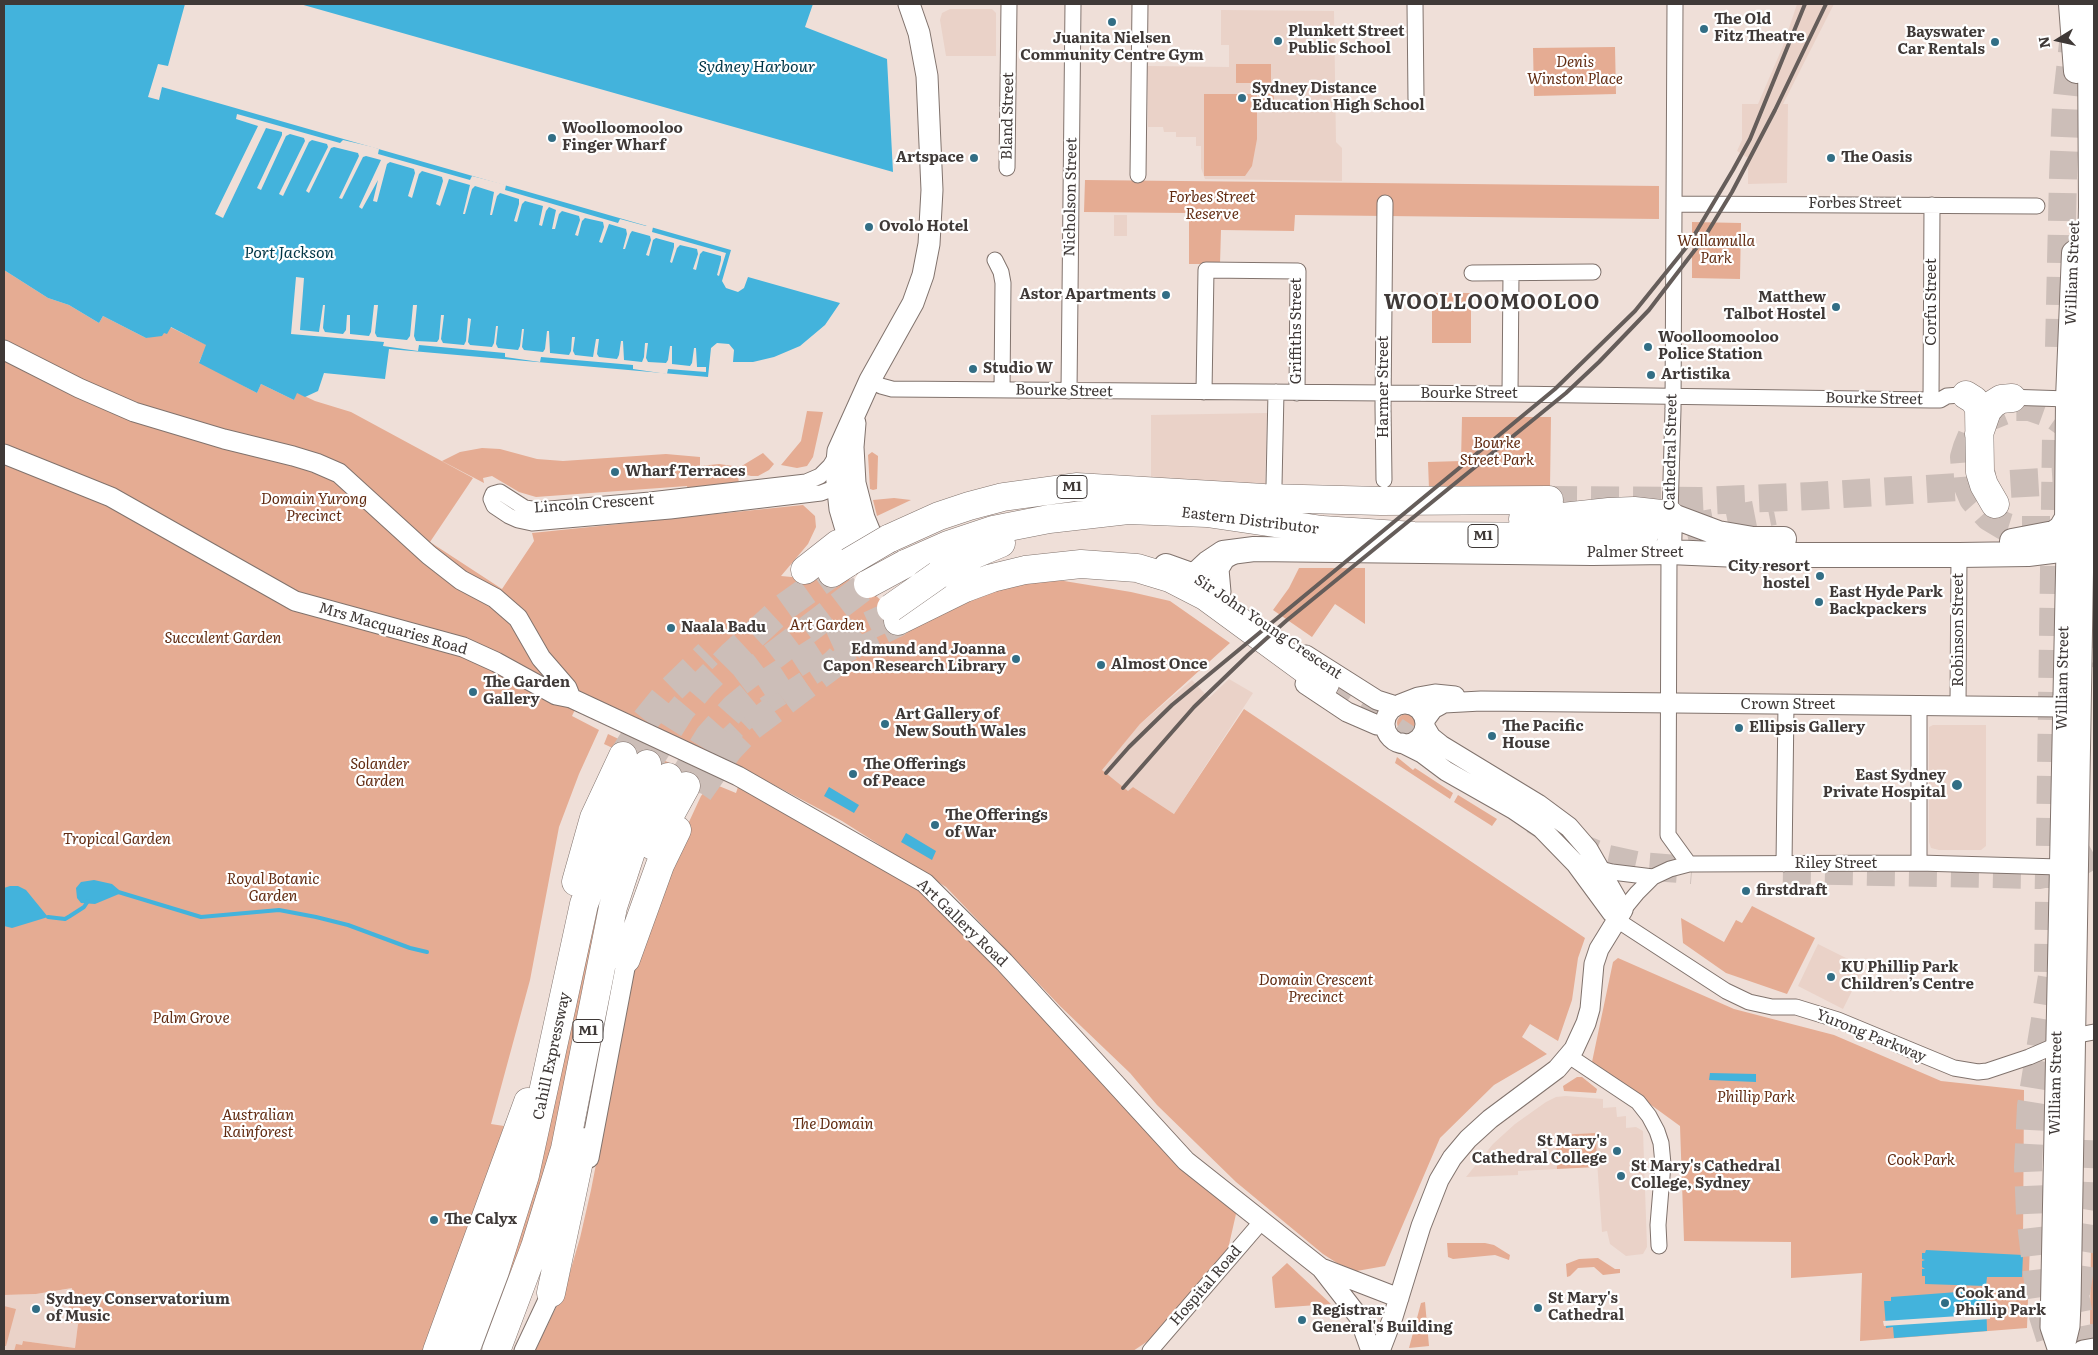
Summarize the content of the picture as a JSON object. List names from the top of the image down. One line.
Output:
{"streets":{"highway":["M1","Eastern Distributor","Cahill Expressway"],"main road":["William Street","Cathedral Street","Palmer Street","Sir John Young Crescent"],"street":["Bland Street","Nicholson Street","Forbes Street","Corfu Street","Griffiths Street","Harmer Street","Bourke Street","Lincoln Crescent","Mrs Macquaries Road","Robinson Street","Crown Street","Riley Street","Art Gallery Road","Yurong Parkway","Hospital Road"]},"crossings":[["Nicholson Street","Bourke Street"],["Forbes Street","Corfu Street"],["Forbes Street","Cathedral Street"],["William Street","Bourke Street"],["William Street","Palmer Street"],["William Street","Crown Street"],["William Street","Riley Street"],["William Street","Yurong Parkway"],["Corfu Street","Bourke Street"],["Griffiths Street","Bourke Street"],["Harmer Street","Bourke Street"],["Bourke Street","Cathedral Street"],["Cathedral Street","Palmer Street"],["Cathedral Street","Crown Street"],["Cathedral Street","Riley Street"],["Palmer Street","Sir John Young Crescent"],["Palmer Street","Robinson Street"],["Sir John Young Crescent","Crown Street"],["Mrs Macquaries Road","Art Gallery Road"],["Robinson Street","Crown Street"],["Riley Street","Yurong Parkway"],["Art Gallery Road","Hospital Road"]],"districts":["WOOLLOOMOOLOO"],"water":["Sydney Harbour","Port Jackson"],"parks":["Denis Winston Place","Forbes Street Reserve","Wallamulla Park","Bourke Street Park","Domain Yurong Precinct","Art Garden","Succulent Garden","Solander Garden","Tropical Garden","Royal Botanic Garden","Domain Crescent Precinct","Palm Grove","Phillip Park","Australian Rainforest","The Domain","Cook Park"],"places":["Juanita Nielsen Community Centre Gym","The Old Fitz Theatre","Plunkett Street Public School","Bayswater Car Rentals","Sydney Distance Education High School","Woolloomooloo Finger Wharf","Artspace","The Oasis","Ovolo Hotel","Astor Apartments","Matthew Talbot Hostel","Woolloomooloo Police Station","Studio W","Artistika","Wharf Terraces","City resort hostel","East Hyde Park Backpackers","Naala Badu","Edmund and Joanna Capon Research Library","Almost Once","The Garden Gallery","Art Gallery of New South Wales","Ellipsis Gallery","The Pacific House","The Offerings of Peace","East Sydney Private Hospital","The Offerings of War","firstdraft","KU Phillip Park Children’s Centre","St Mary's Cathedral College","St Mary's Cathedral College, Sydney","The Calyx","Cook and Phillip Park","St Mary's Cathedral","Sydney Conservatorium of Music","Registrar General's Building"],"north":"left"}
